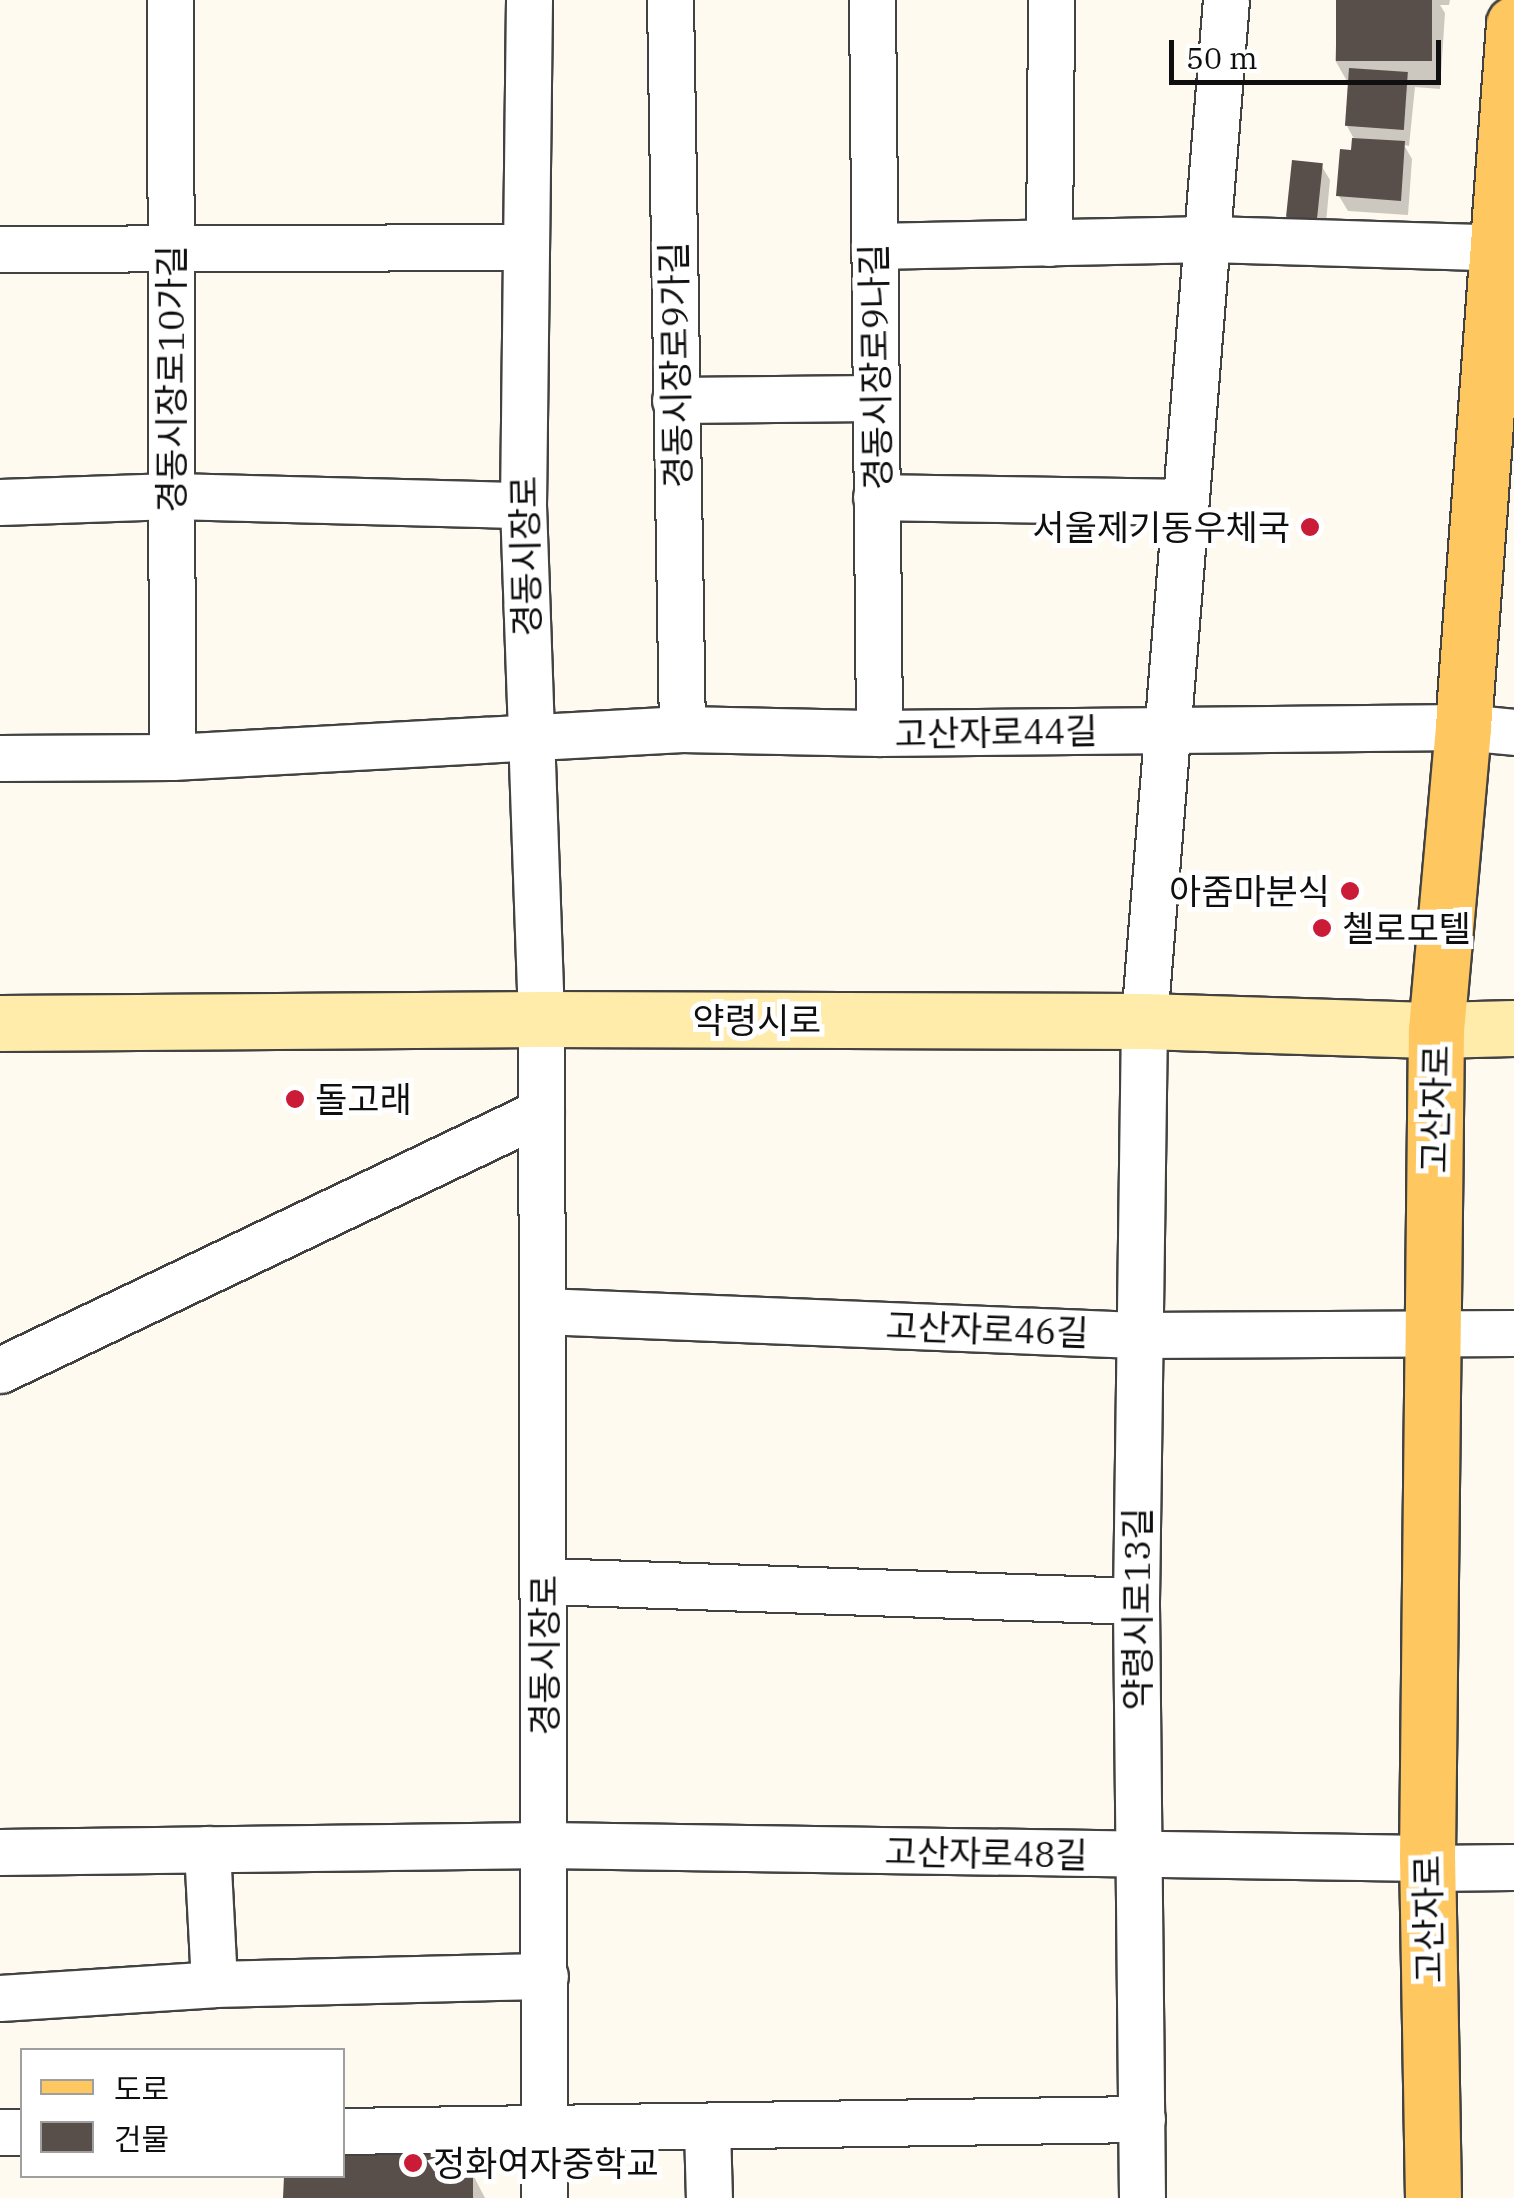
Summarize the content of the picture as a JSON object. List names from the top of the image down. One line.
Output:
{"streets":{"main road":["약령시로","고산자로"],"street":["경동시장로9가길","경동시장로9나길","경동시장로10가길","경동시장로","고산자로44길","고산자로46길","약령시로13길","고산자로48길"]},"crossings":[["경동시장로9가길","고산자로44길"],["경동시장로9나길","고산자로44길"],["경동시장로10가길","고산자로44길"],["경동시장로","고산자로44길"],["경동시장로","약령시로"],["경동시장로","고산자로46길"],["경동시장로","고산자로48길"],["고산자로44길","고산자로"],["고산자로44길","약령시로13길"],["약령시로","고산자로"],["약령시로","약령시로13길"],["고산자로","고산자로46길"],["고산자로","고산자로48길"],["고산자로46길","약령시로13길"],["약령시로13길","고산자로48길"]],"places":["서울제기동우체국","아줌마분식","첼로모텔","돌고래","정화여자중학교"],"legend":["도로","건물"],"scale_bar":"50 m"}
